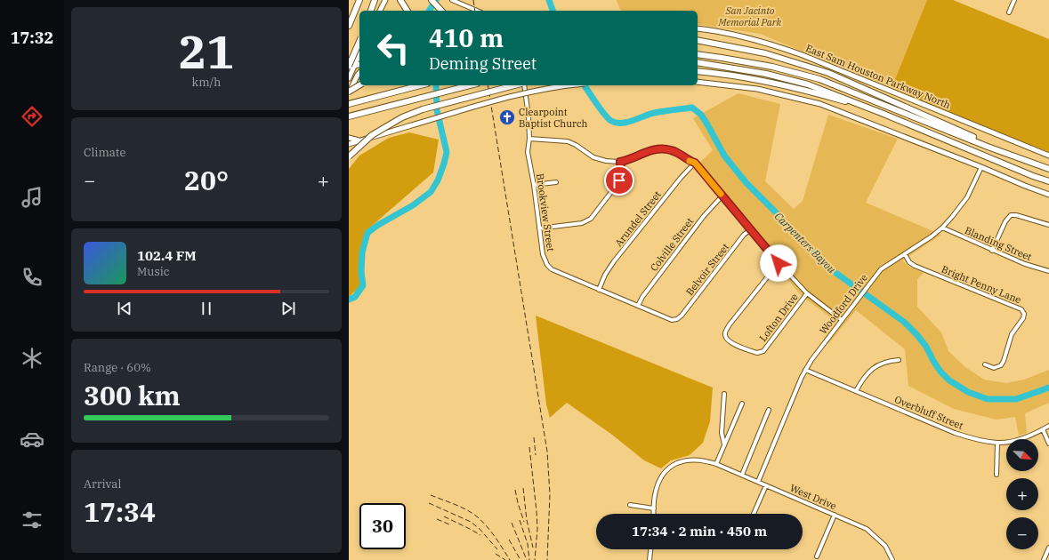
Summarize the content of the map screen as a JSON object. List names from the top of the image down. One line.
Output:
{"streets":{"main road":["East Sam Houston Parkway North"],"street":["Brookview Street","Arundel Street","Blanding Street","Colville Street","Belvoir Street","Bright Penny Lane","Woodford Drive","Lofton Drive","Overbluff Street","West Drive"]},"crossings":[["Brookview Street","Arundel Street"],["Brookview Street","Colville Street"],["Brookview Street","Belvoir Street"],["Blanding Street","Woodford Drive"],["Bright Penny Lane","Woodford Drive"],["Woodford Drive","Overbluff Street"],["Woodford Drive","West Drive"]],"water":["Carpenters Bayou"],"parks":["San Jacinto Memorial Park"],"places":{"church":["Clearpoint Baptist Church"]},"north":"bottom right","page":{"tabs":"17:32","tile":[["21","km/h"],"Climate",["Range · 60%","300 km"],["Arrival","17:34"]],"turn":["410 m","Deming Street"],"heat":["−","20°","+"],"song":["102.4 FM","Music"],"map_buttons":["+","−"],"limit":"30","trip":"17:34 · 2 min · 450 m"}}
